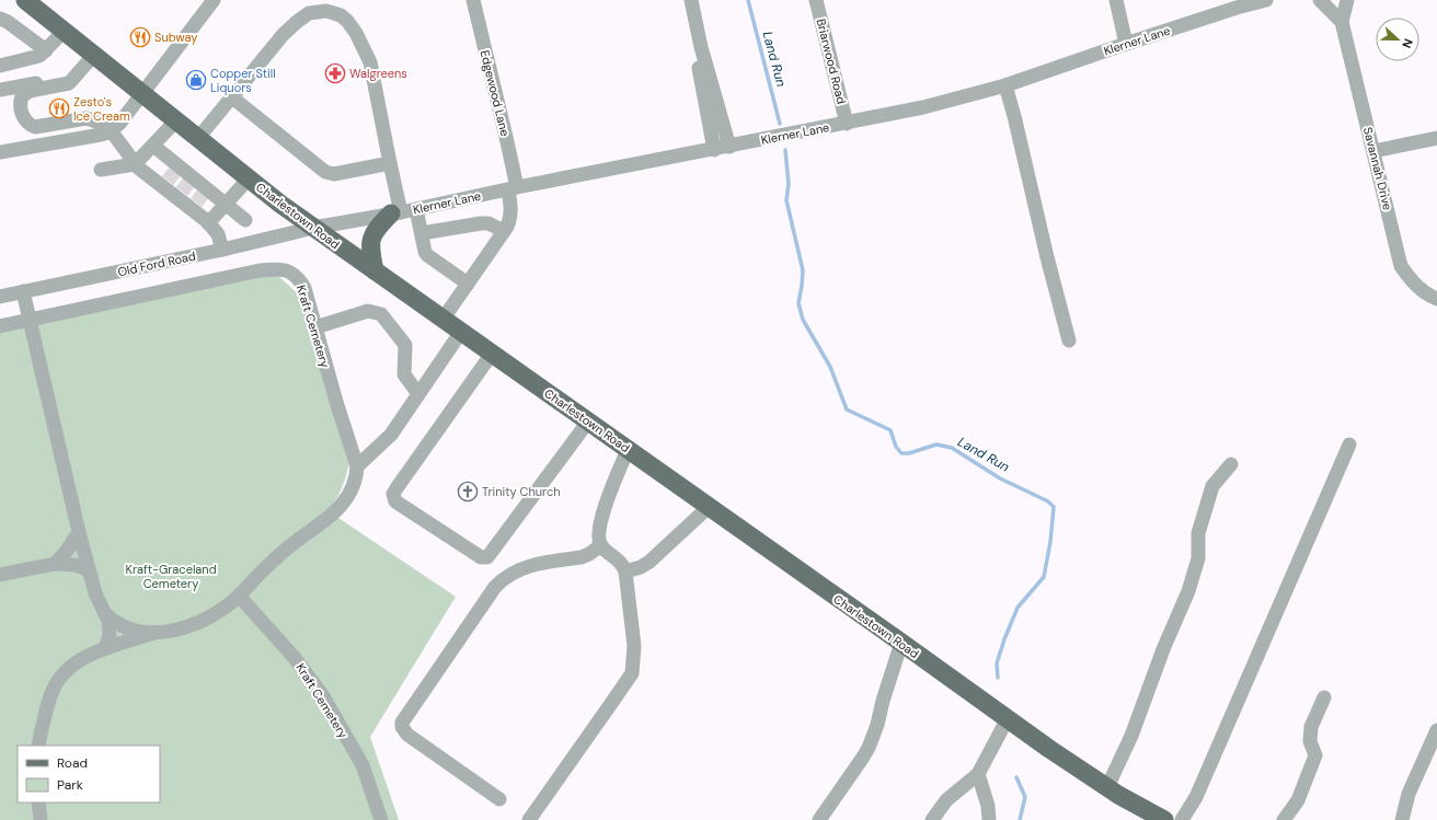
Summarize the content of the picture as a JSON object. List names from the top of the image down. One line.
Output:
{"streets":{"main road":["Charlestown Road"],"street":["Klerner Lane","Briarwood Road","Edgewood Lane","Savannah Drive","Old Ford Road","Kraft Cemetery"]},"crossings":[["Klerner Lane","Briarwood Road"],["Klerner Lane","Edgewood Lane"],["Klerner Lane","Charlestown Road"],["Klerner Lane","Old Ford Road"],["Edgewood Lane","Charlestown Road"],["Charlestown Road","Old Ford Road"],["Old Ford Road","Kraft Cemetery"]],"water":["Land Run"],"parks":["Kraft-Graceland Cemetery"],"places":{"restaurant":["Subway","Zesto's Ice Cream"],"pharmacy":["Walgreens"],"shop":["Copper Still Liquors"],"church":["Trinity Church"]},"legend":["Road","Park"],"north":"right"}
